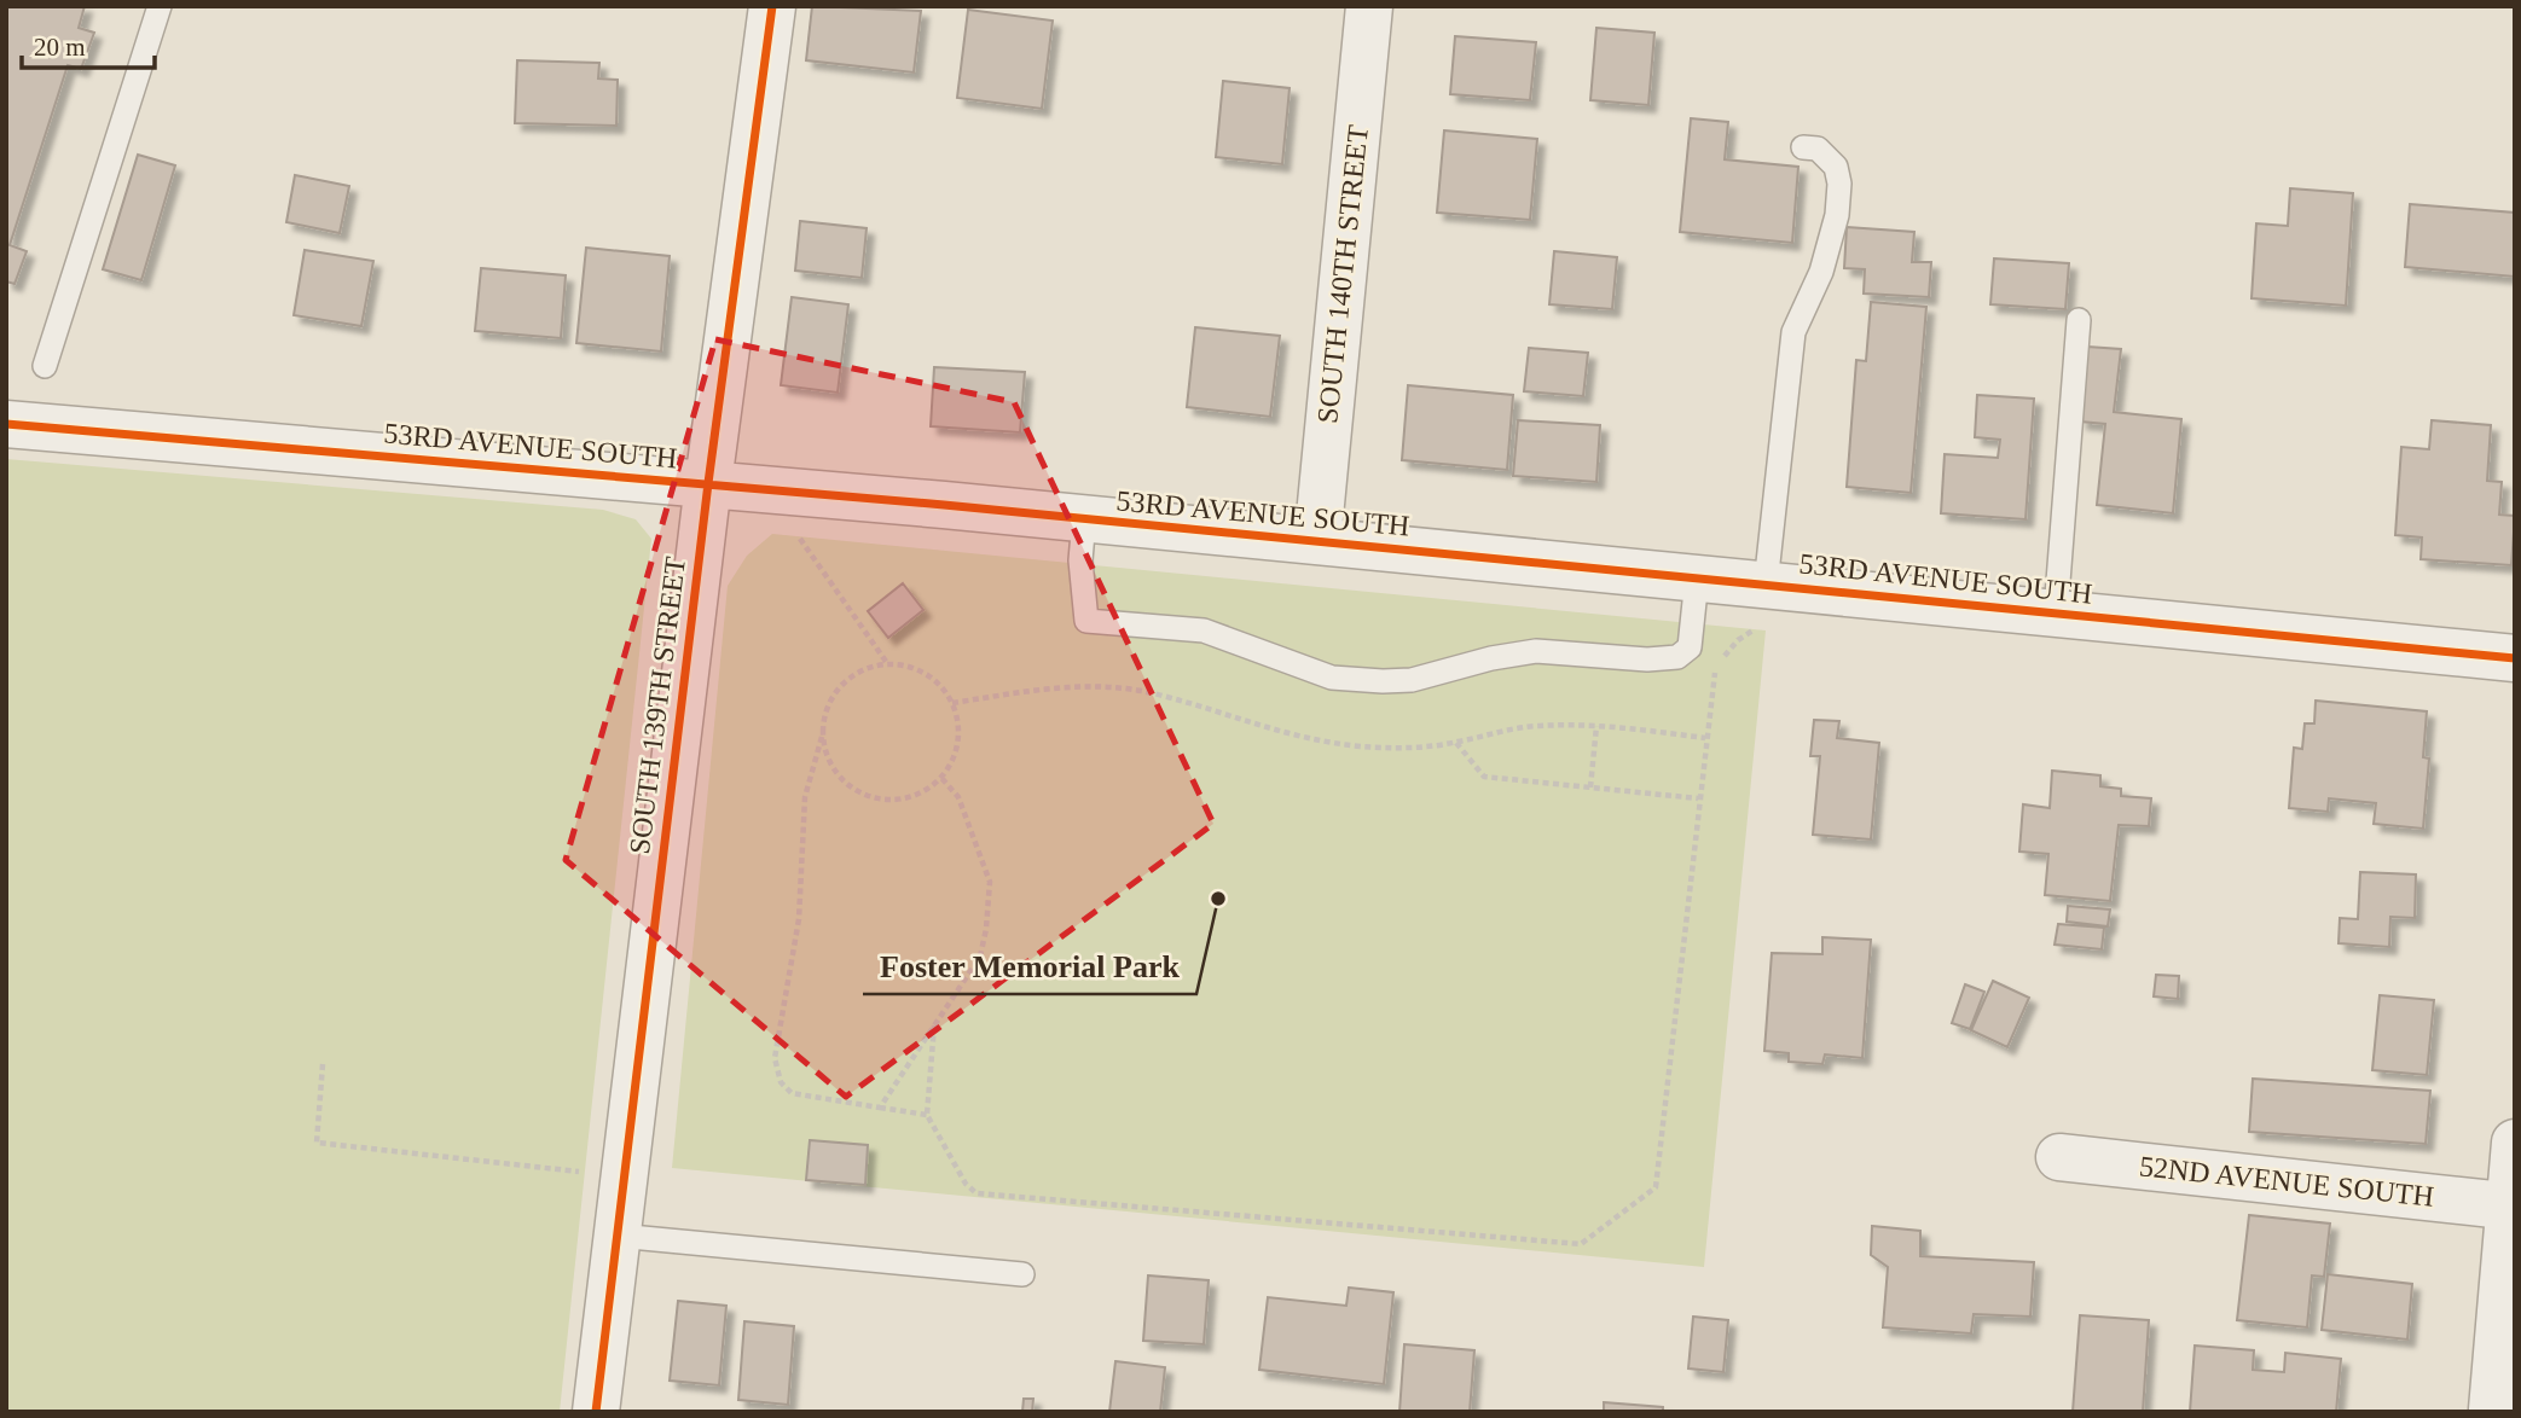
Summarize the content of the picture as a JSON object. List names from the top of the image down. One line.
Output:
{"streets":{"street":["SOUTH 140TH STREET","53RD AVENUE SOUTH","SOUTH 139TH STREET","52ND AVENUE SOUTH"]},"crossings":[["SOUTH 140TH STREET","53RD AVENUE SOUTH"],["53RD AVENUE SOUTH","SOUTH 139TH STREET"]],"places":["Foster Memorial Park"],"scale_bar":"20 m"}
